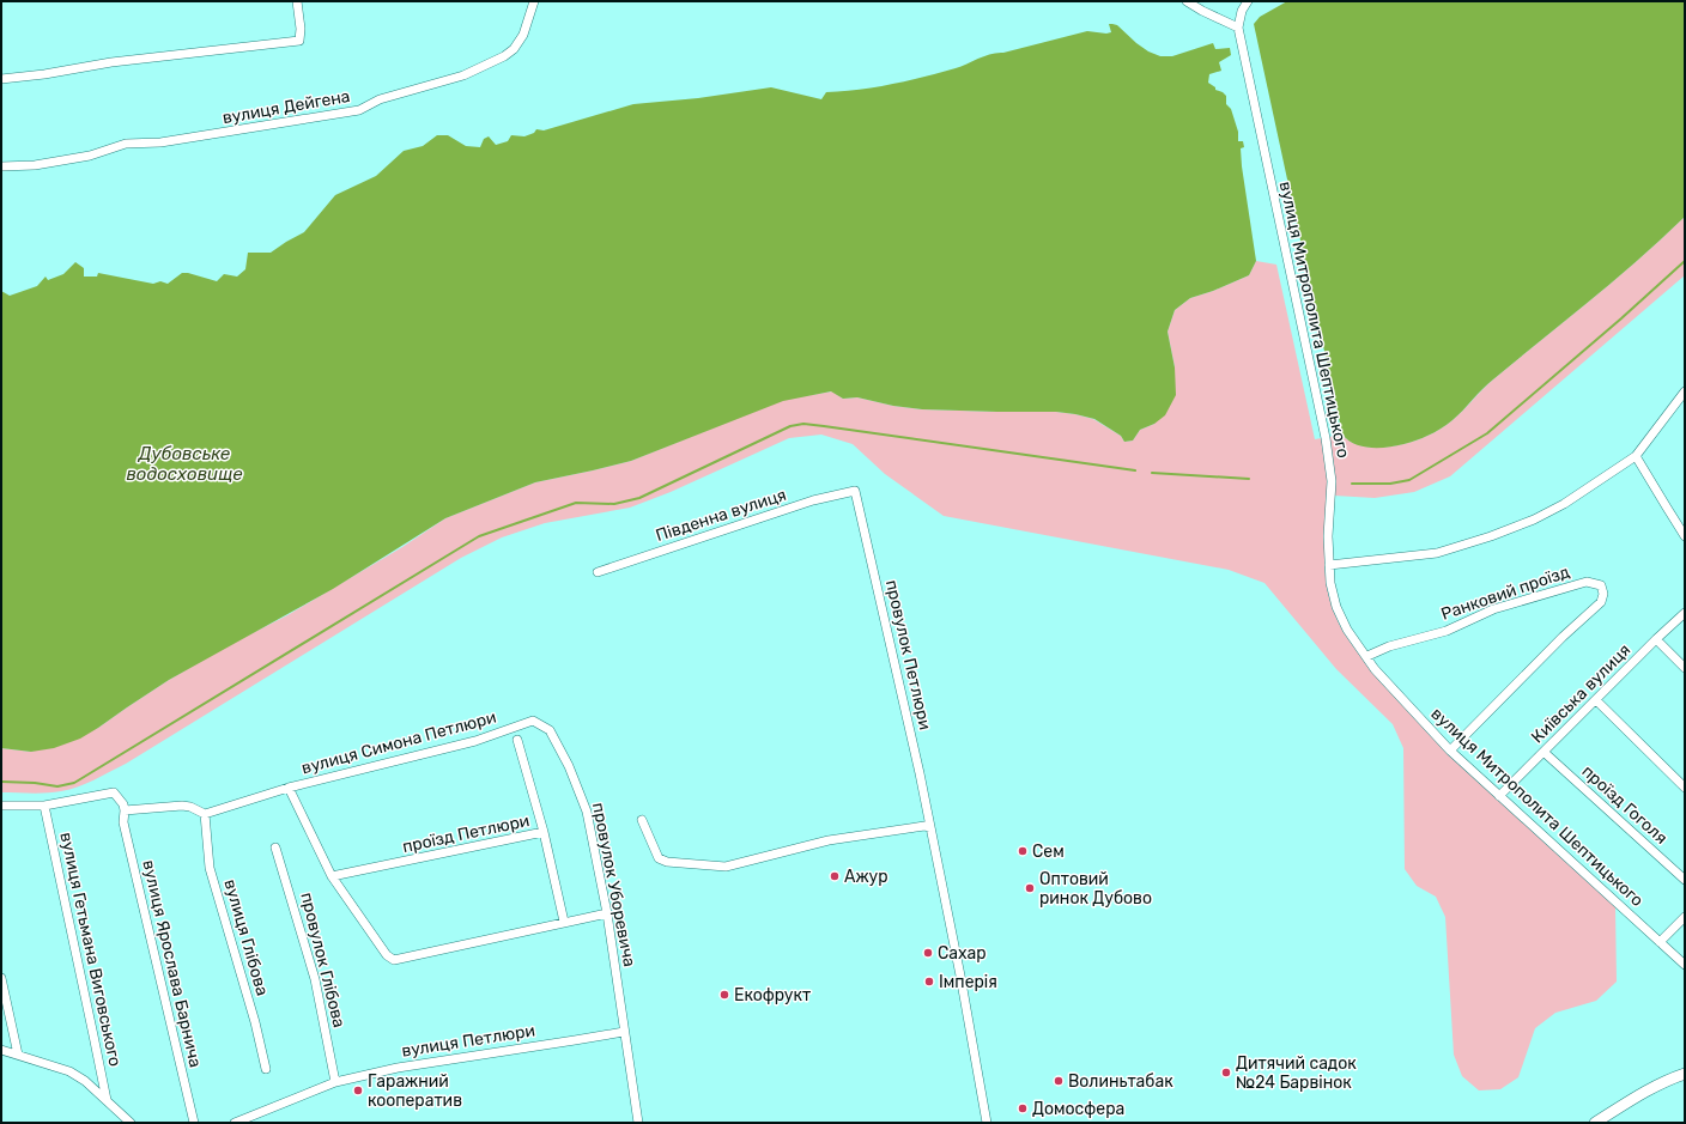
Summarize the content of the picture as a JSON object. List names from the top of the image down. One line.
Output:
{"streets":{"street":["вулиця Дейгена","вулиця Митрополита Шептицького","Південна вулиця","Ранковий проїзд","провулок Петлюри","Київська вулиця","вулиця Симона Петлюри","проїзд Гоголя","проїзд Петлюри","провулок Уборевича","вулиця Глібова","вулиця Гетьмана Виговського","провулок Глібова","вулиця Ярослава Барнича","вулиця Петлюри"]},"crossings":[["вулиця Митрополита Шептицького","Ранковий проїзд"],["вулиця Митрополита Шептицького","Київська вулиця"],["Південна вулиця","провулок Петлюри"],["Київська вулиця","проїзд Гоголя"],["вулиця Симона Петлюри","провулок Уборевича"],["вулиця Симона Петлюри","вулиця Глібова"],["провулок Уборевича","вулиця Петлюри"],["провулок Глібова","вулиця Петлюри"]],"water":["Дубовське водосховище"],"places":["Сем","Ажур","Оптовий ринок Дубово","Сахар","Імперія","Екофрукт","Дитячий садок №24 Барвінок","Волиньтабак","Гаражний кооператив","Домосфера"]}
